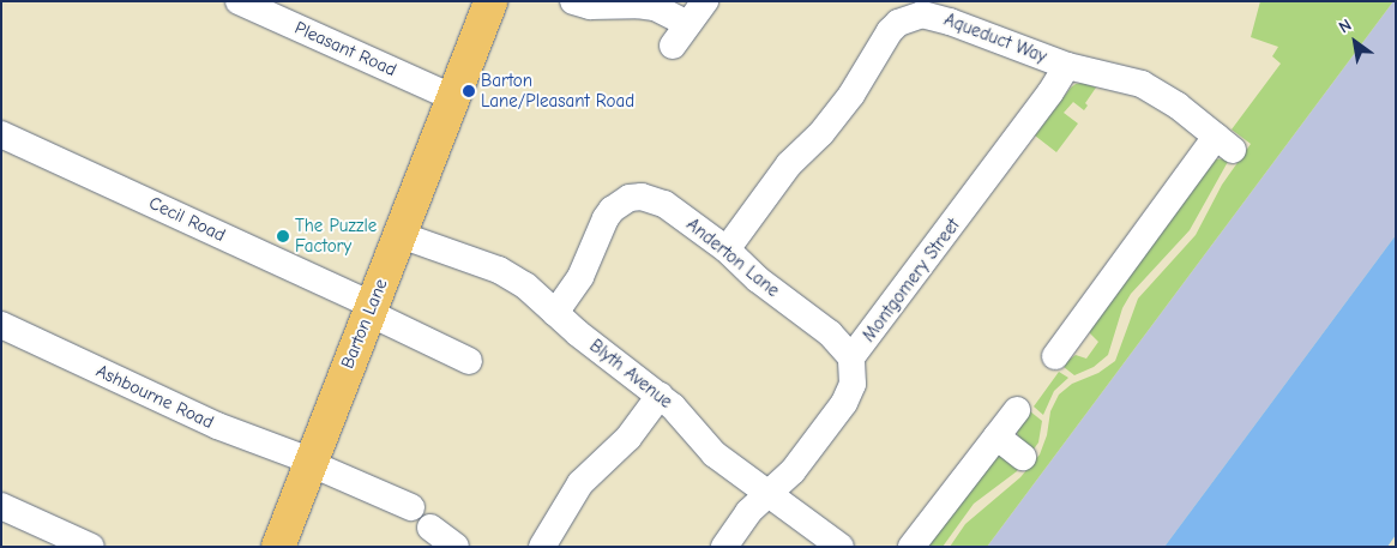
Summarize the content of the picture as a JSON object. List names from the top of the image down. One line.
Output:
{"streets":{"main road":["Barton Lane"],"street":["Aqueduct Way","Pleasant Road","Cecil Road","Anderton Lane","Montgomery Street","Blyth Avenue","Ashbourne Road"]},"crossings":[["Aqueduct Way","Anderton Lane"],["Aqueduct Way","Montgomery Street"],["Pleasant Road","Barton Lane"],["Cecil Road","Barton Lane"],["Anderton Lane","Montgomery Street"],["Anderton Lane","Blyth Avenue"],["Montgomery Street","Blyth Avenue"],["Barton Lane","Blyth Avenue"],["Barton Lane","Ashbourne Road"]],"places":["Barton Lane/Pleasant Road","The Puzzle Factory"],"north":"top left"}
